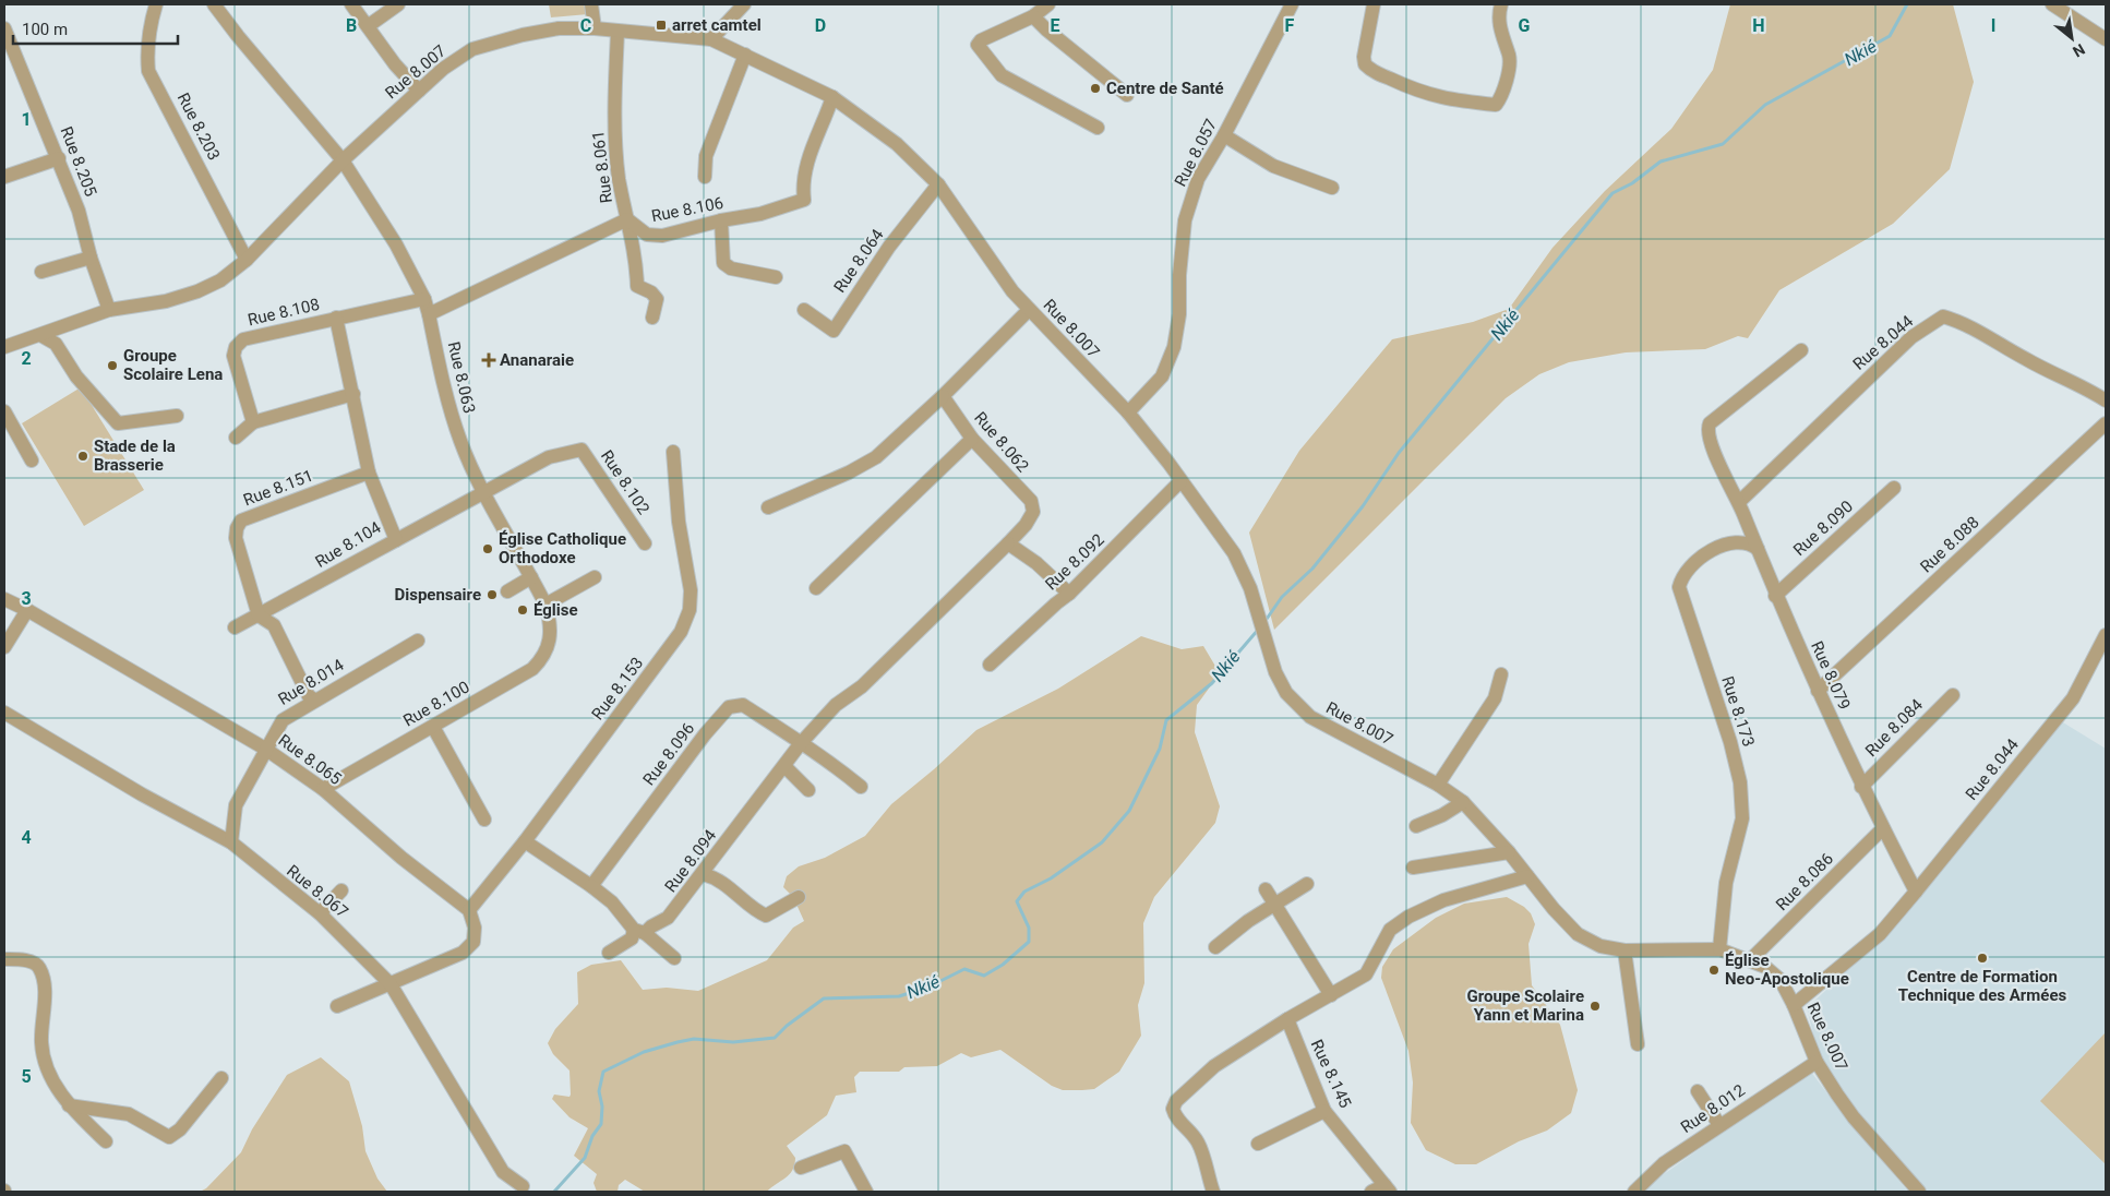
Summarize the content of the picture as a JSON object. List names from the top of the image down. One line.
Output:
{"streets":{"street":["Rue 8.007","Rue 8.203","Rue 8.057","Rue 8.205","Rue 8.061","Rue 8.106","Rue 8.064","Rue 8.108","Rue 8.044","Rue 8.063","Rue 8.062","Rue 8.102","Rue 8.151","Rue 8.090","Rue 8.104","Rue 8.088","Rue 8.092","Rue 8.079","Rue 8.014","Rue 8.153","Rue 8.100","Rue 8.173","Rue 8.084","Rue 8.096","Rue 8.065","Rue 8.094","Rue 8.086","Rue 8.067","Rue 8.145","Rue 8.012"]},"crossings":[["Rue 8.007","Rue 8.203"],["Rue 8.007","Rue 8.057"],["Rue 8.007","Rue 8.205"],["Rue 8.007","Rue 8.061"],["Rue 8.007","Rue 8.106"],["Rue 8.007","Rue 8.064"],["Rue 8.007","Rue 8.063"],["Rue 8.007","Rue 8.092"],["Rue 8.007","Rue 8.173"],["Rue 8.007","Rue 8.086"],["Rue 8.007","Rue 8.012"],["Rue 8.061","Rue 8.106"],["Rue 8.106","Rue 8.063"],["Rue 8.108","Rue 8.063"],["Rue 8.044","Rue 8.079"],["Rue 8.063","Rue 8.102"],["Rue 8.063","Rue 8.100"],["Rue 8.062","Rue 8.096"],["Rue 8.062","Rue 8.094"],["Rue 8.151","Rue 8.104"],["Rue 8.090","Rue 8.079"],["Rue 8.088","Rue 8.079"],["Rue 8.079","Rue 8.173"],["Rue 8.079","Rue 8.084"],["Rue 8.079","Rue 8.086"],["Rue 8.014","Rue 8.065"],["Rue 8.014","Rue 8.067"],["Rue 8.153","Rue 8.065"],["Rue 8.100","Rue 8.065"],["Rue 8.096","Rue 8.094"]],"water":["Nkié"],"places":{"transit":["arret camtel"],"other":["Centre de Santé","Groupe Scolaire Lena","Stade de la Brasserie","Église Catholique Orthodoxe","Dispensaire","Église","Centre de Formation Technique des Armées","Église Neo-Apostolique","Groupe Scolaire Yann et Marina"],"health":["Ananaraie"]},"scale_bar":"100 m","north":"bottom right","grid":{"columns":["B","C","D","E","F","G","H","I"],"rows":["1","2","3","4","5"]}}
